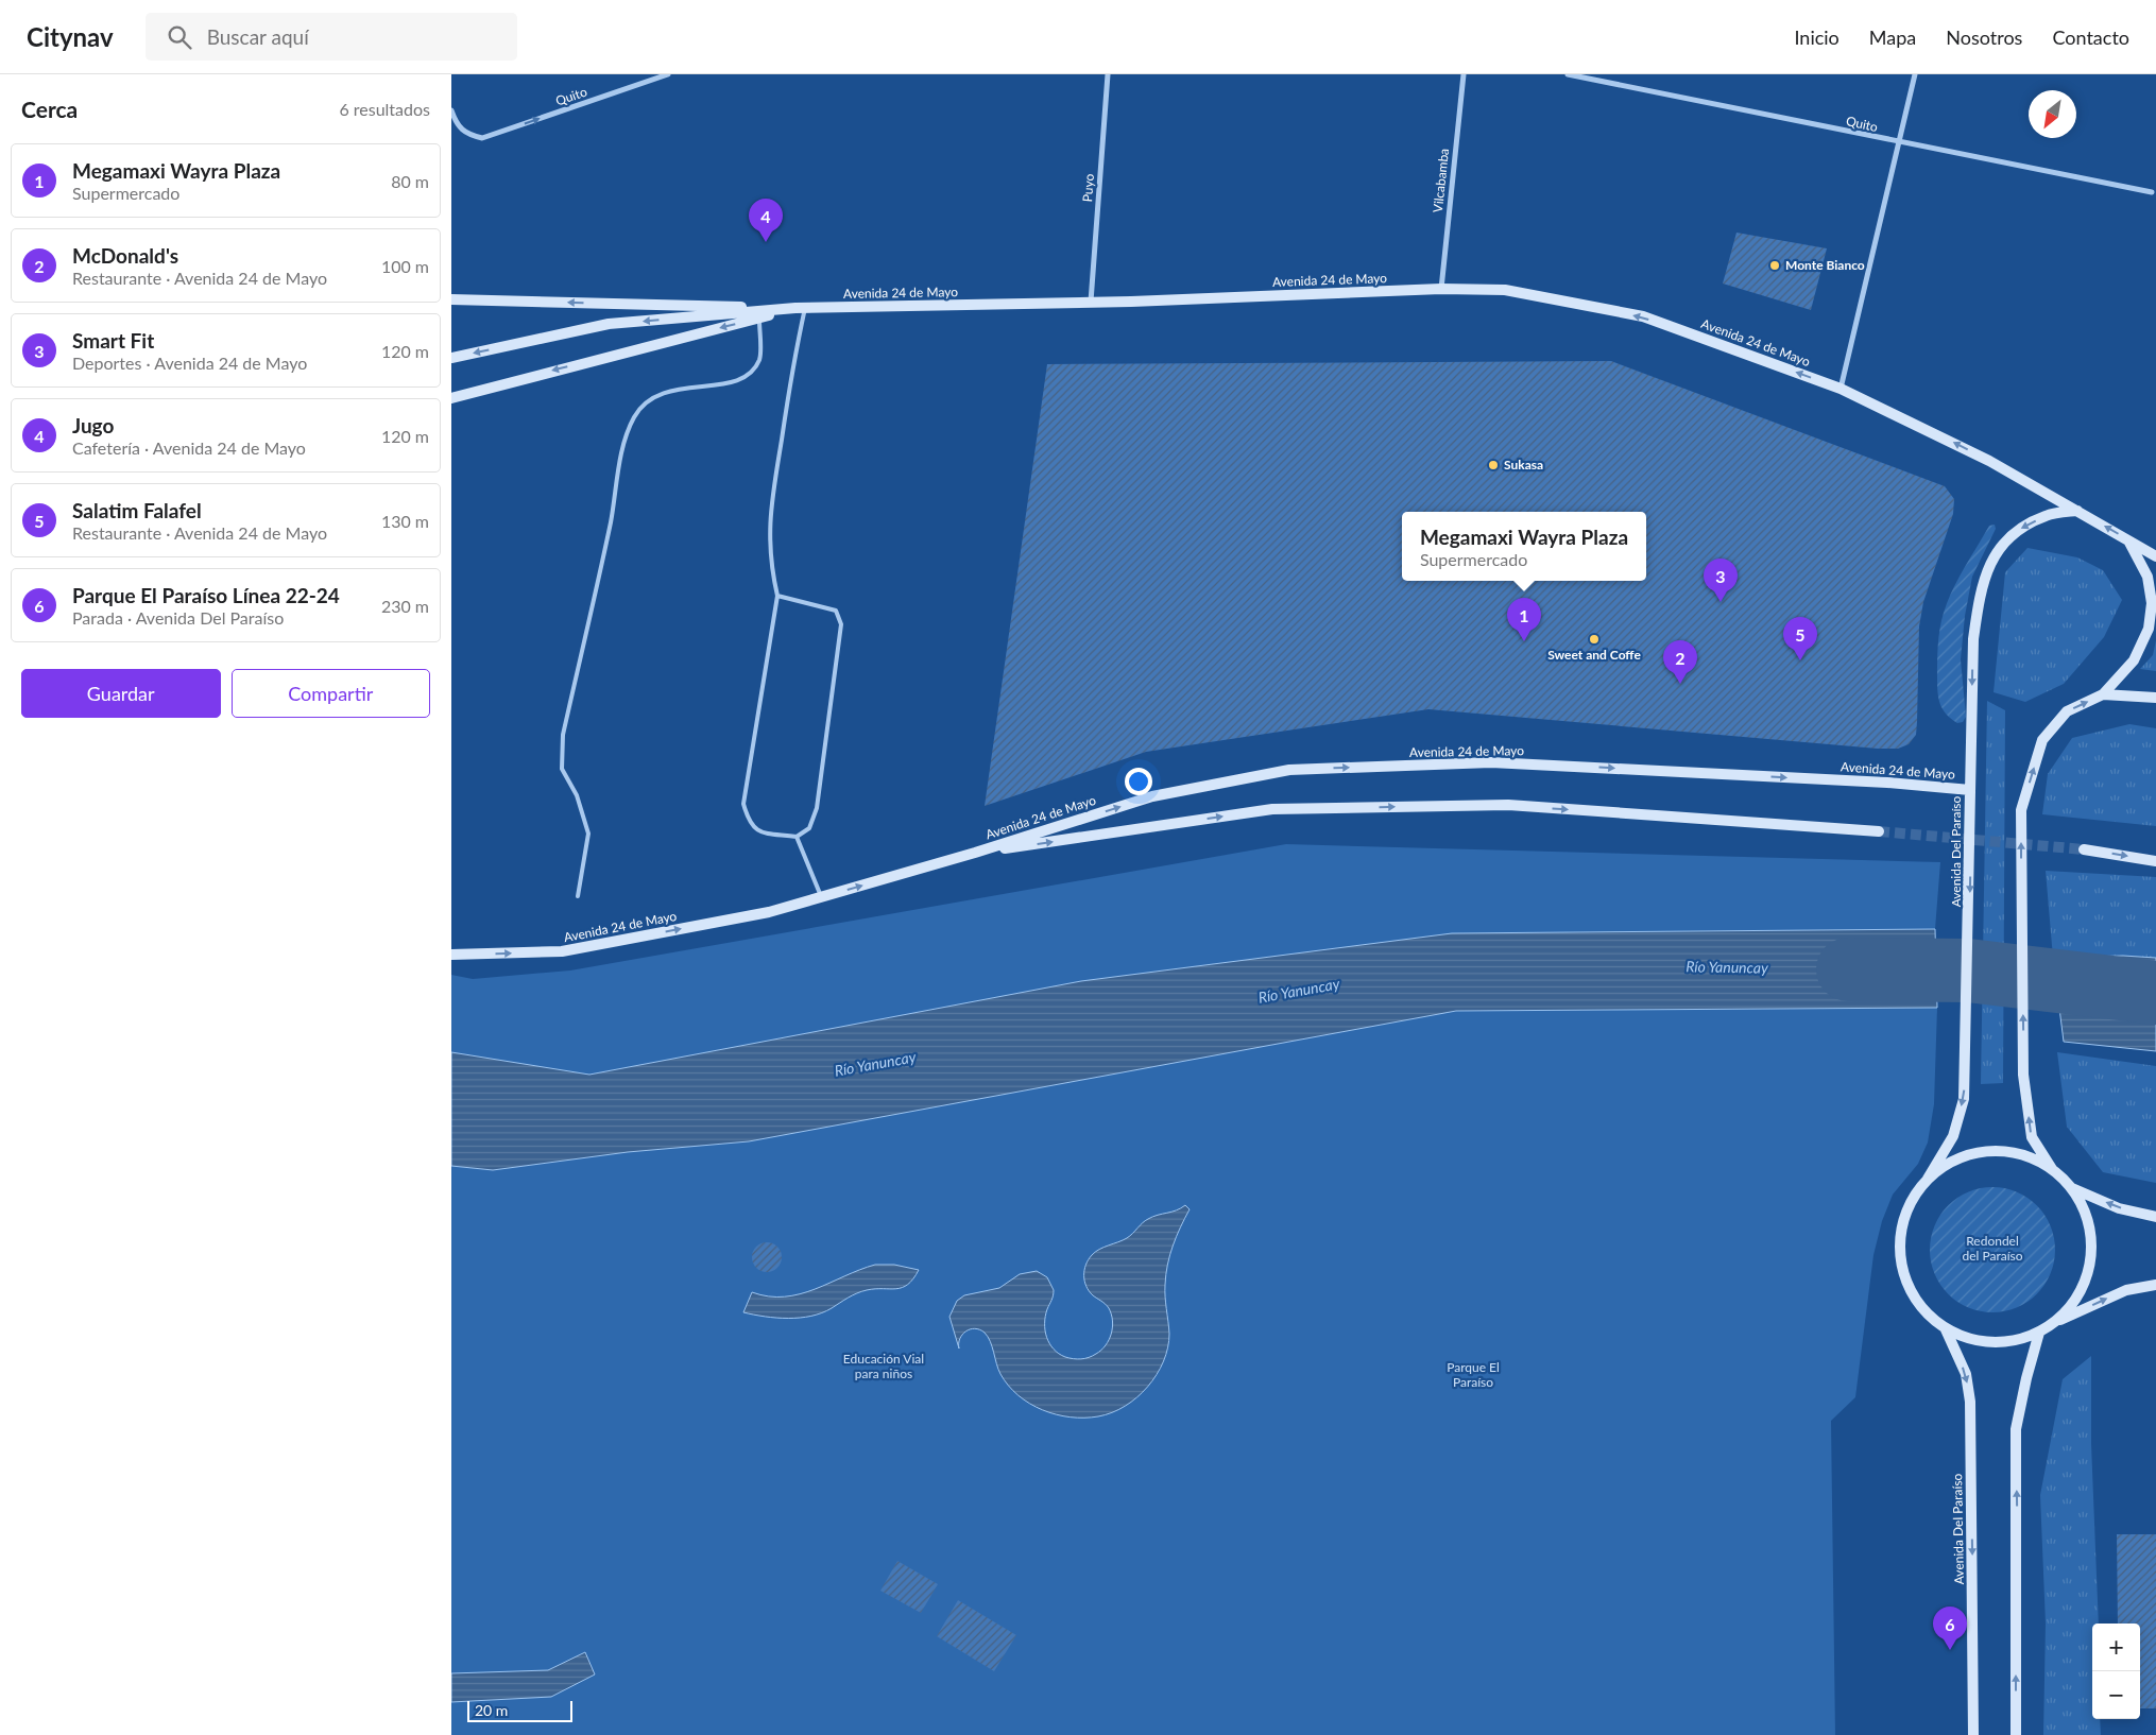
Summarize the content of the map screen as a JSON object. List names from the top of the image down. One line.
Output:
{"streets":{"main road":["Avenida 24 de Mayo","Avenida Del Paraíso"],"street":["Quito","Vilcabamba","Puyo"]},"crossings":[["Vilcabamba","Avenida 24 de Mayo"],["Puyo","Avenida 24 de Mayo"],["Avenida 24 de Mayo","Avenida Del Paraíso"]],"water":["Río Yanuncay"],"parks":["Redondel del Paraíso","Educación Vial para niños","Parque El Paraíso"],"places":["Monte Bianco","Sukasa","Sweet and Coffe"],"scale_bar":"20 m","north":"bottom left","page":{"header":"Citynav","search":"Buscar aquí","nav":["Inicio","Mapa","Nosotros","Contacto"],"heading":["Cerca","6 resultados"],"list":[{"mark":"1","name":"Megamaxi Wayra Plaza","note":"Supermercado","value":"80 m"},{"mark":"2","name":"McDonald's","note":"Restaurante · Avenida 24 de Mayo","value":"100 m"},{"mark":"3","name":"Smart Fit","note":"Deportes · Avenida 24 de Mayo","value":"120 m"},{"mark":"4","name":"Jugo","note":"Cafetería · Avenida 24 de Mayo","value":"120 m"},{"mark":"5","name":"Salatim Falafel","note":"Restaurante · Avenida 24 de Mayo","value":"130 m"},{"mark":"6","name":"Parque El Paraíso Línea 22-24","note":"Parada · Avenida Del Paraíso","value":"230 m"}],"pins":["4","3","1","5","2","6"],"popup":["Megamaxi Wayra Plaza","Supermercado"],"buttons":["Guardar","Compartir"],"map_buttons":["+","−"],"scale":"20 m"}}
